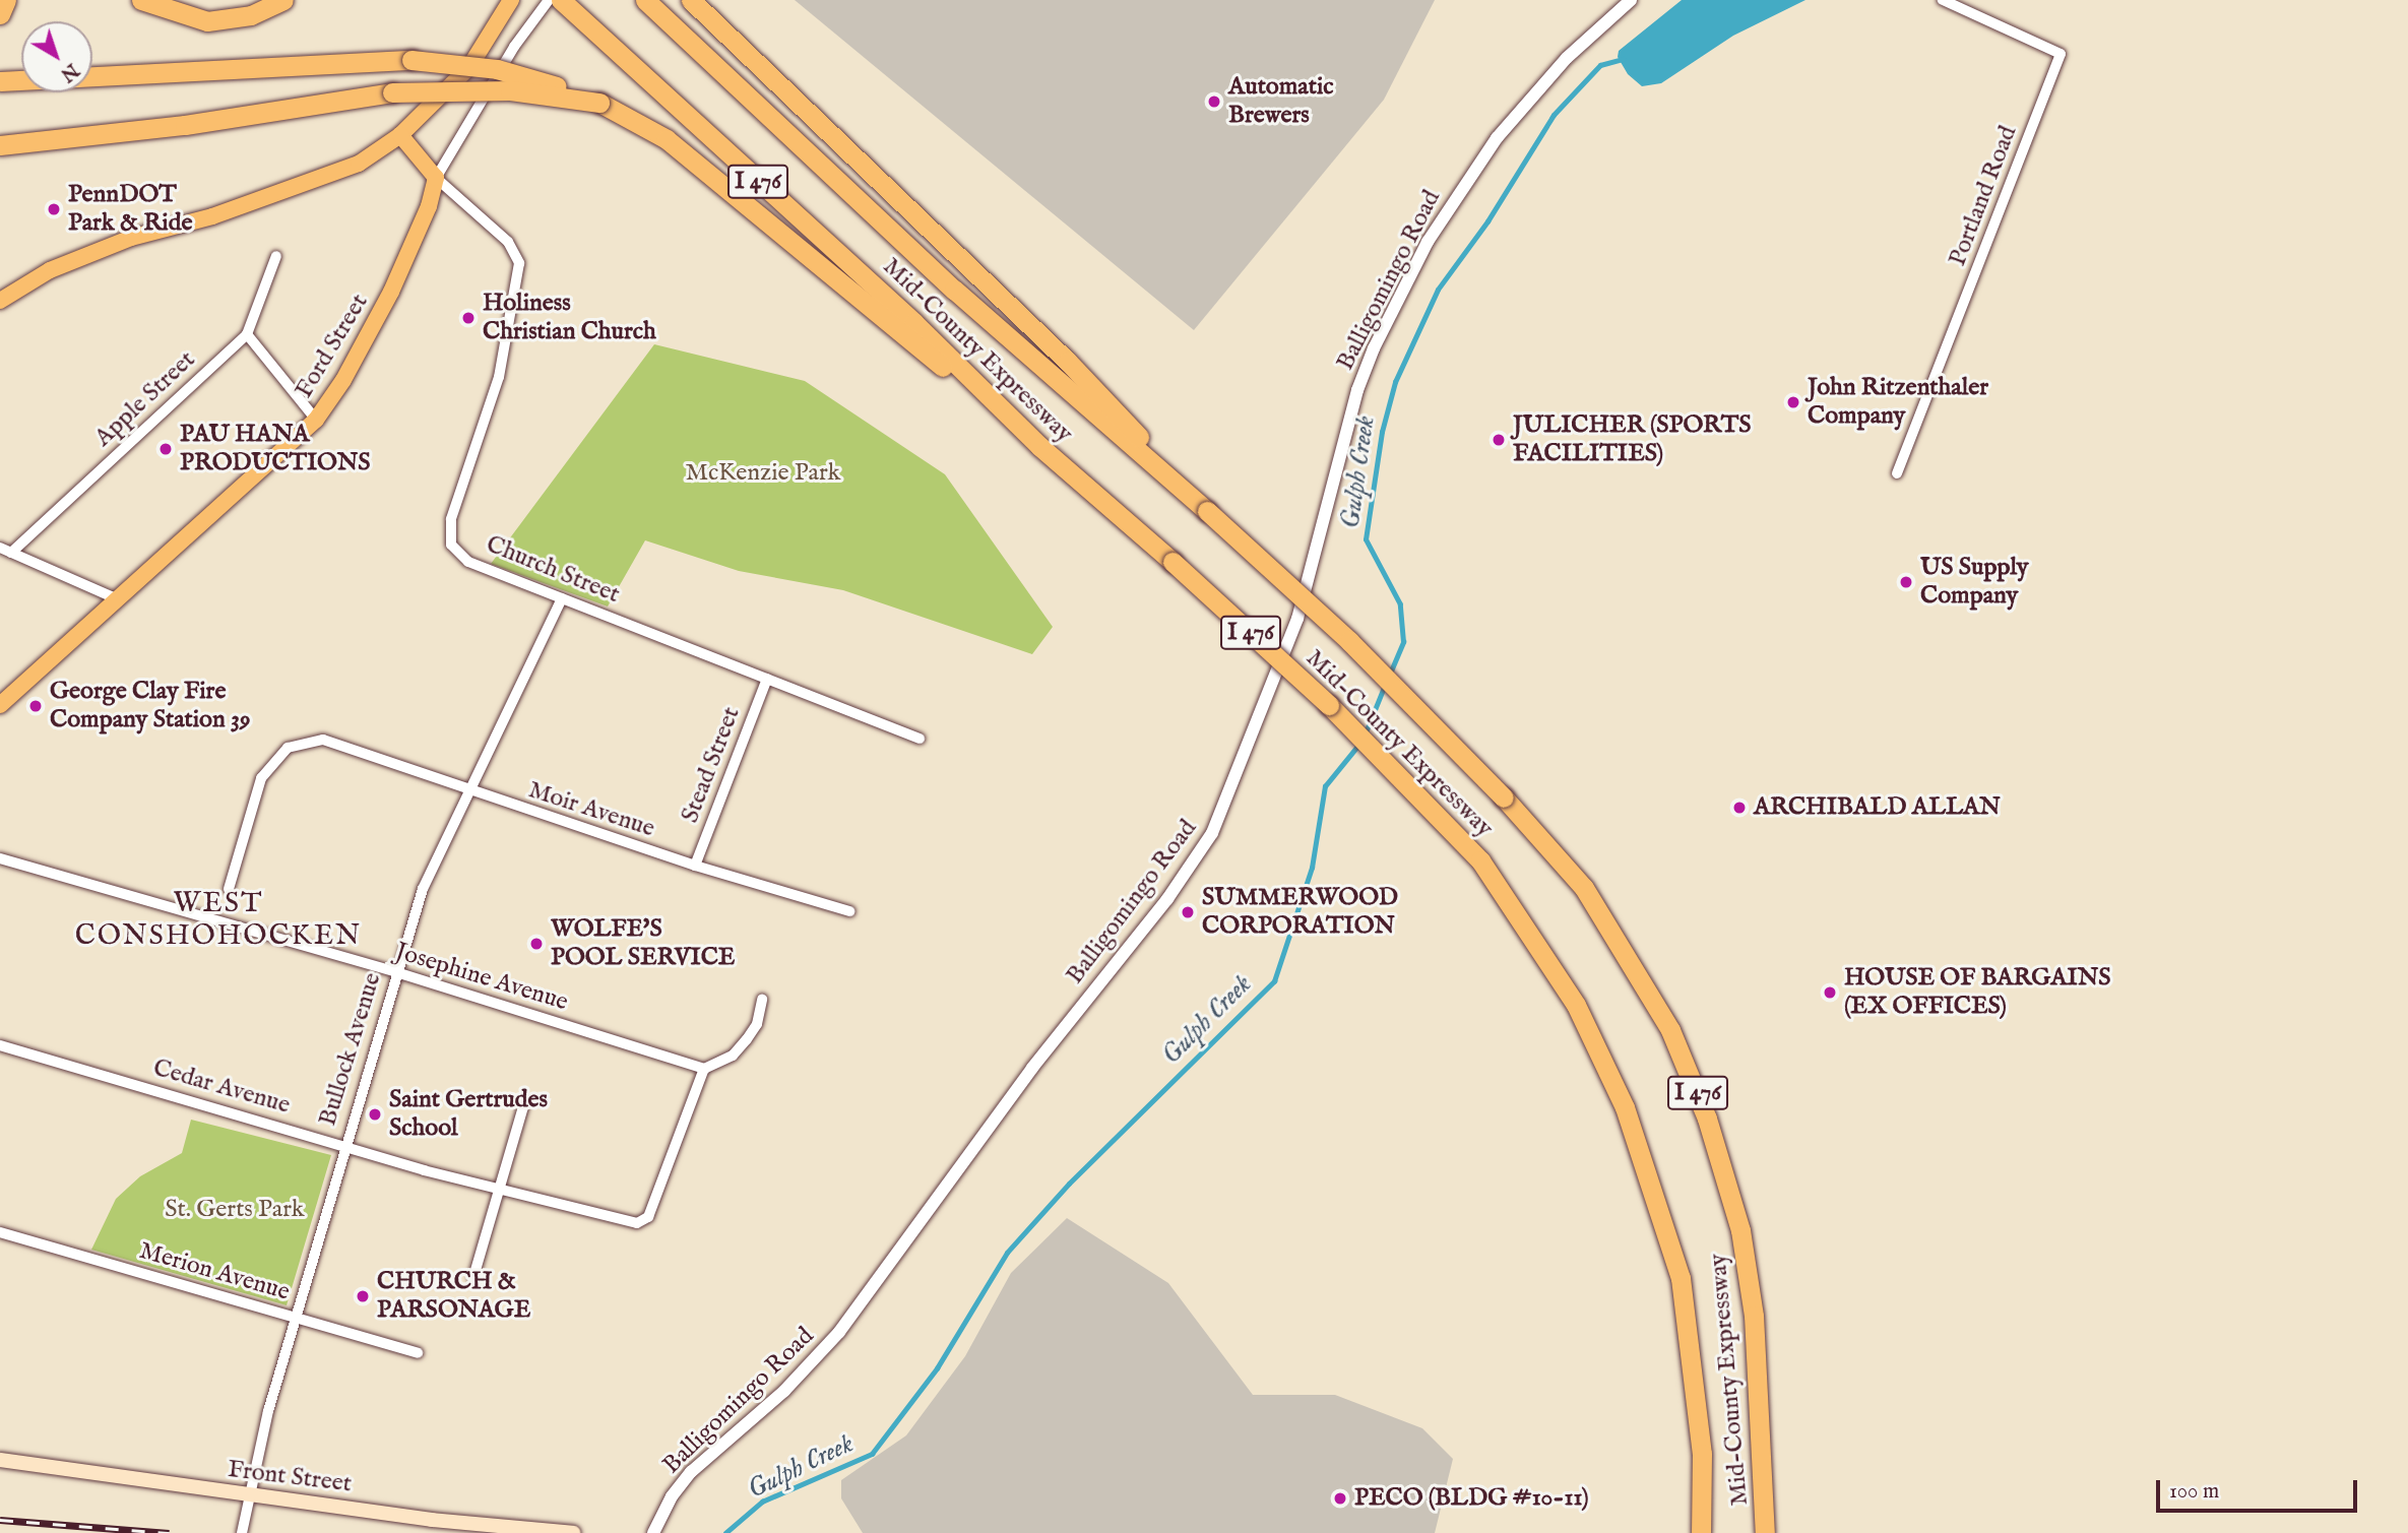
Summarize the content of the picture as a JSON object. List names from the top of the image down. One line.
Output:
{"streets":{"highway":["I 476","Mid-County Expressway"],"main road":["Ford Street","Church Street","Front Street"],"street":["Portland Road","Balligomingo Road","Apple Street","Stead Street","Moir Avenue","Josephine Avenue","Bullock Avenue","Cedar Avenue","Merion Avenue"]},"crossings":[["Ford Street","Church Street"],["Church Street","Stead Street"],["Church Street","Bullock Avenue"],["Stead Street","Moir Avenue"],["Moir Avenue","Bullock Avenue"],["Josephine Avenue","Bullock Avenue"],["Josephine Avenue","Cedar Avenue"],["Bullock Avenue","Cedar Avenue"],["Bullock Avenue","Merion Avenue"],["Bullock Avenue","Front Street"]],"districts":["WEST CONSHOHOCKEN"],"water":["Gulph Creek"],"parks":["McKenzie Park","St. Gerts Park"],"places":["Automatic Brewers","PennDOT Park & Ride","Holiness Christian Church","John Ritzenthaler Company","JULICHER (SPORTS FACILITIES)","PAU HANA PRODUCTIONS","US Supply Company","George Clay Fire Company Station 39","ARCHIBALD ALLAN","SUMMERWOOD CORPORATION","WOLFE'S POOL SERVICE","HOUSE OF BARGAINS (EX OFFICES)","Saint Gertrudes School","CHURCH & PARSONAGE","PECO (BLDG #10-11)"],"scale_bar":"100 m","north":"bottom right"}
